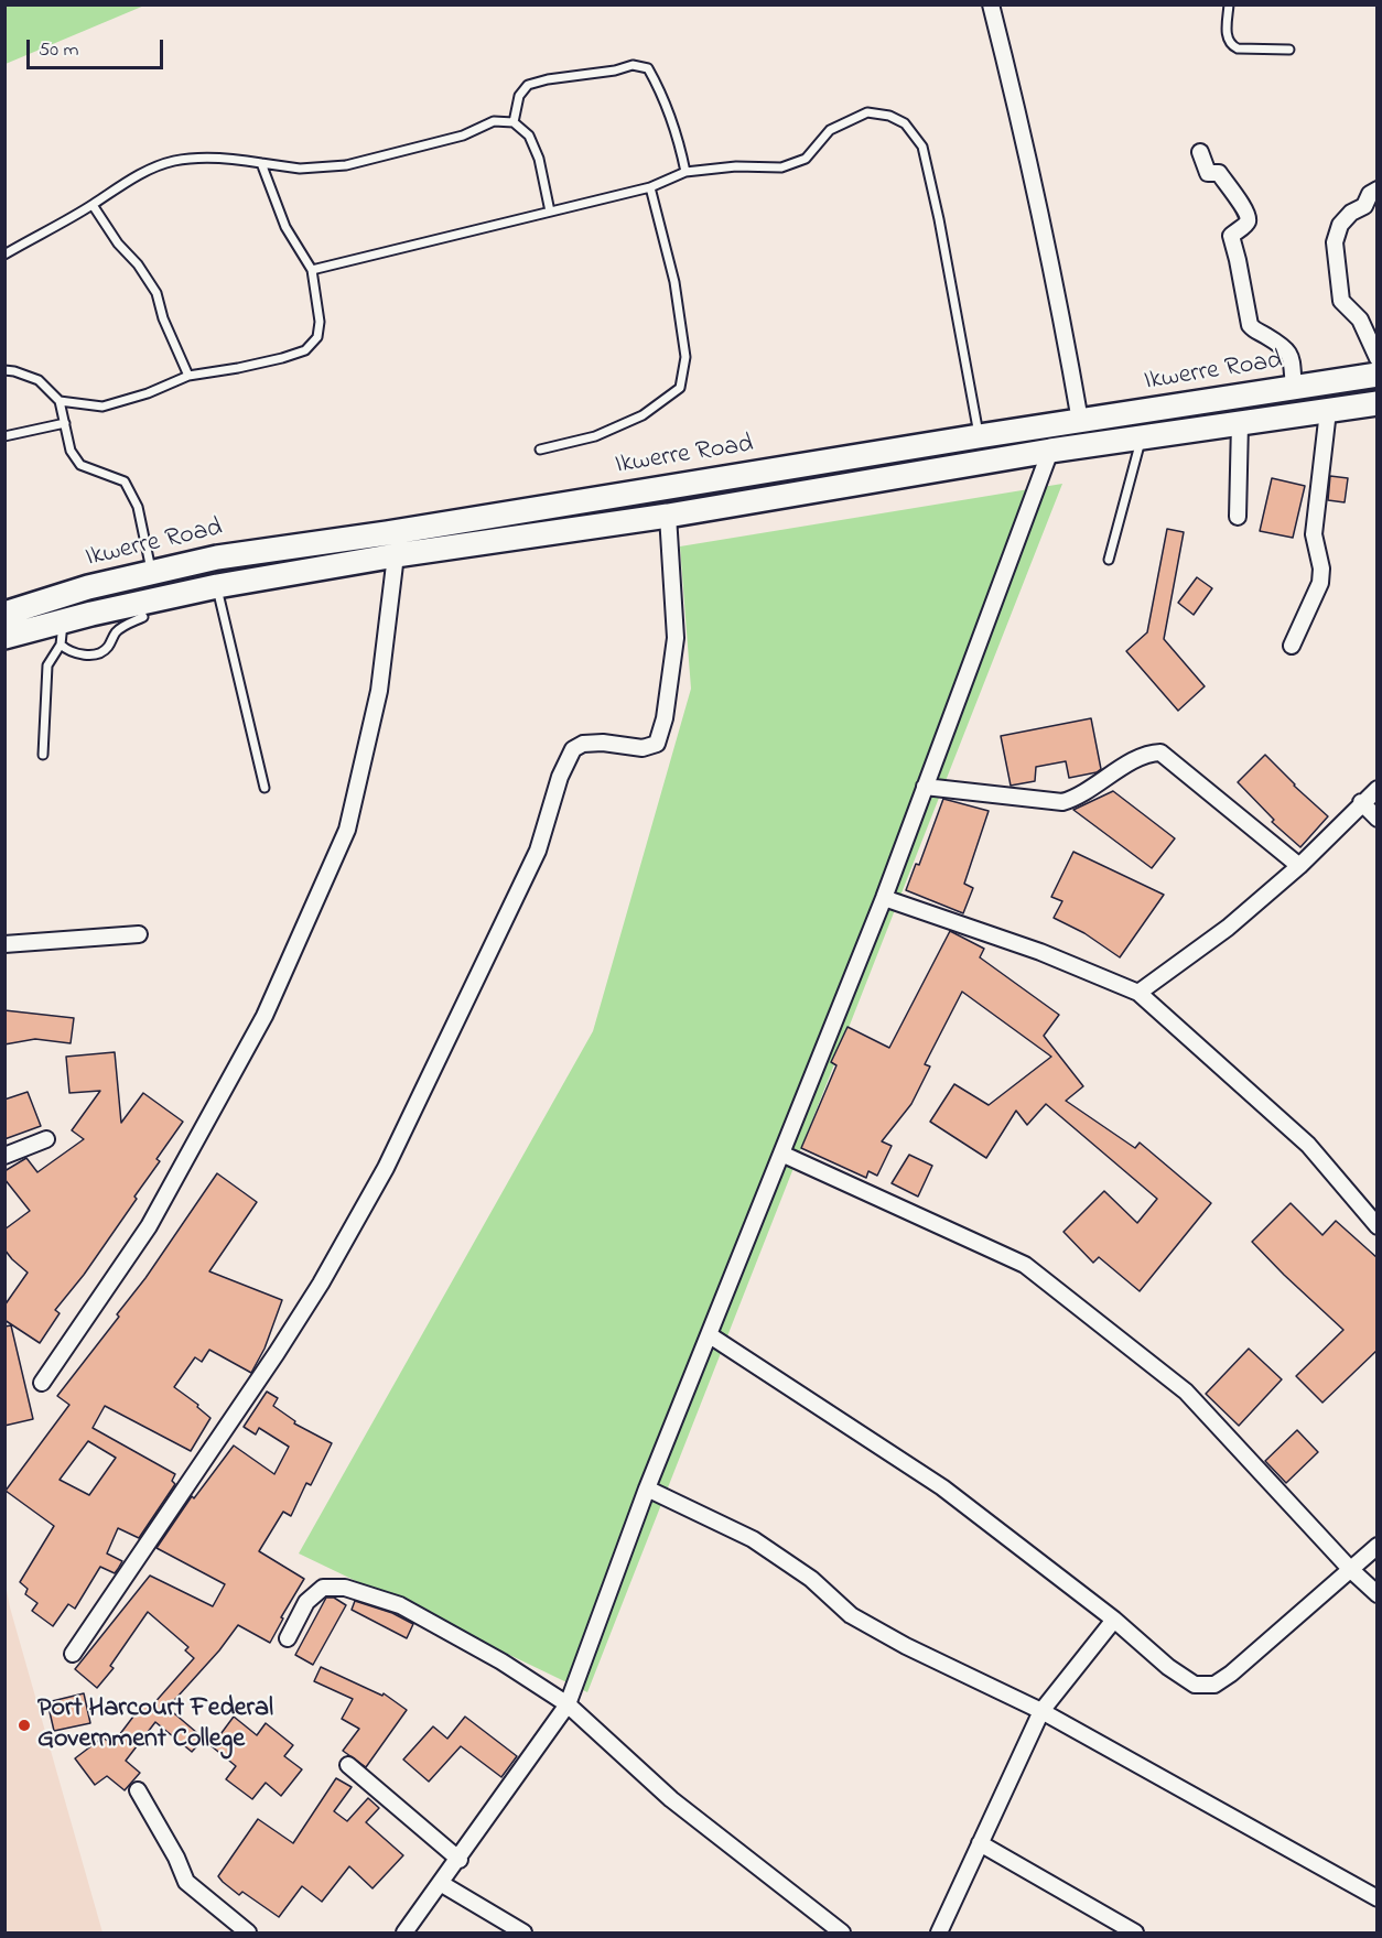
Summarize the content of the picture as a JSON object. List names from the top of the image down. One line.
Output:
{"streets":{"main road":["Ikwerre Road"]},"places":["Port Harcourt Federal Government College"],"scale_bar":"50 m"}
